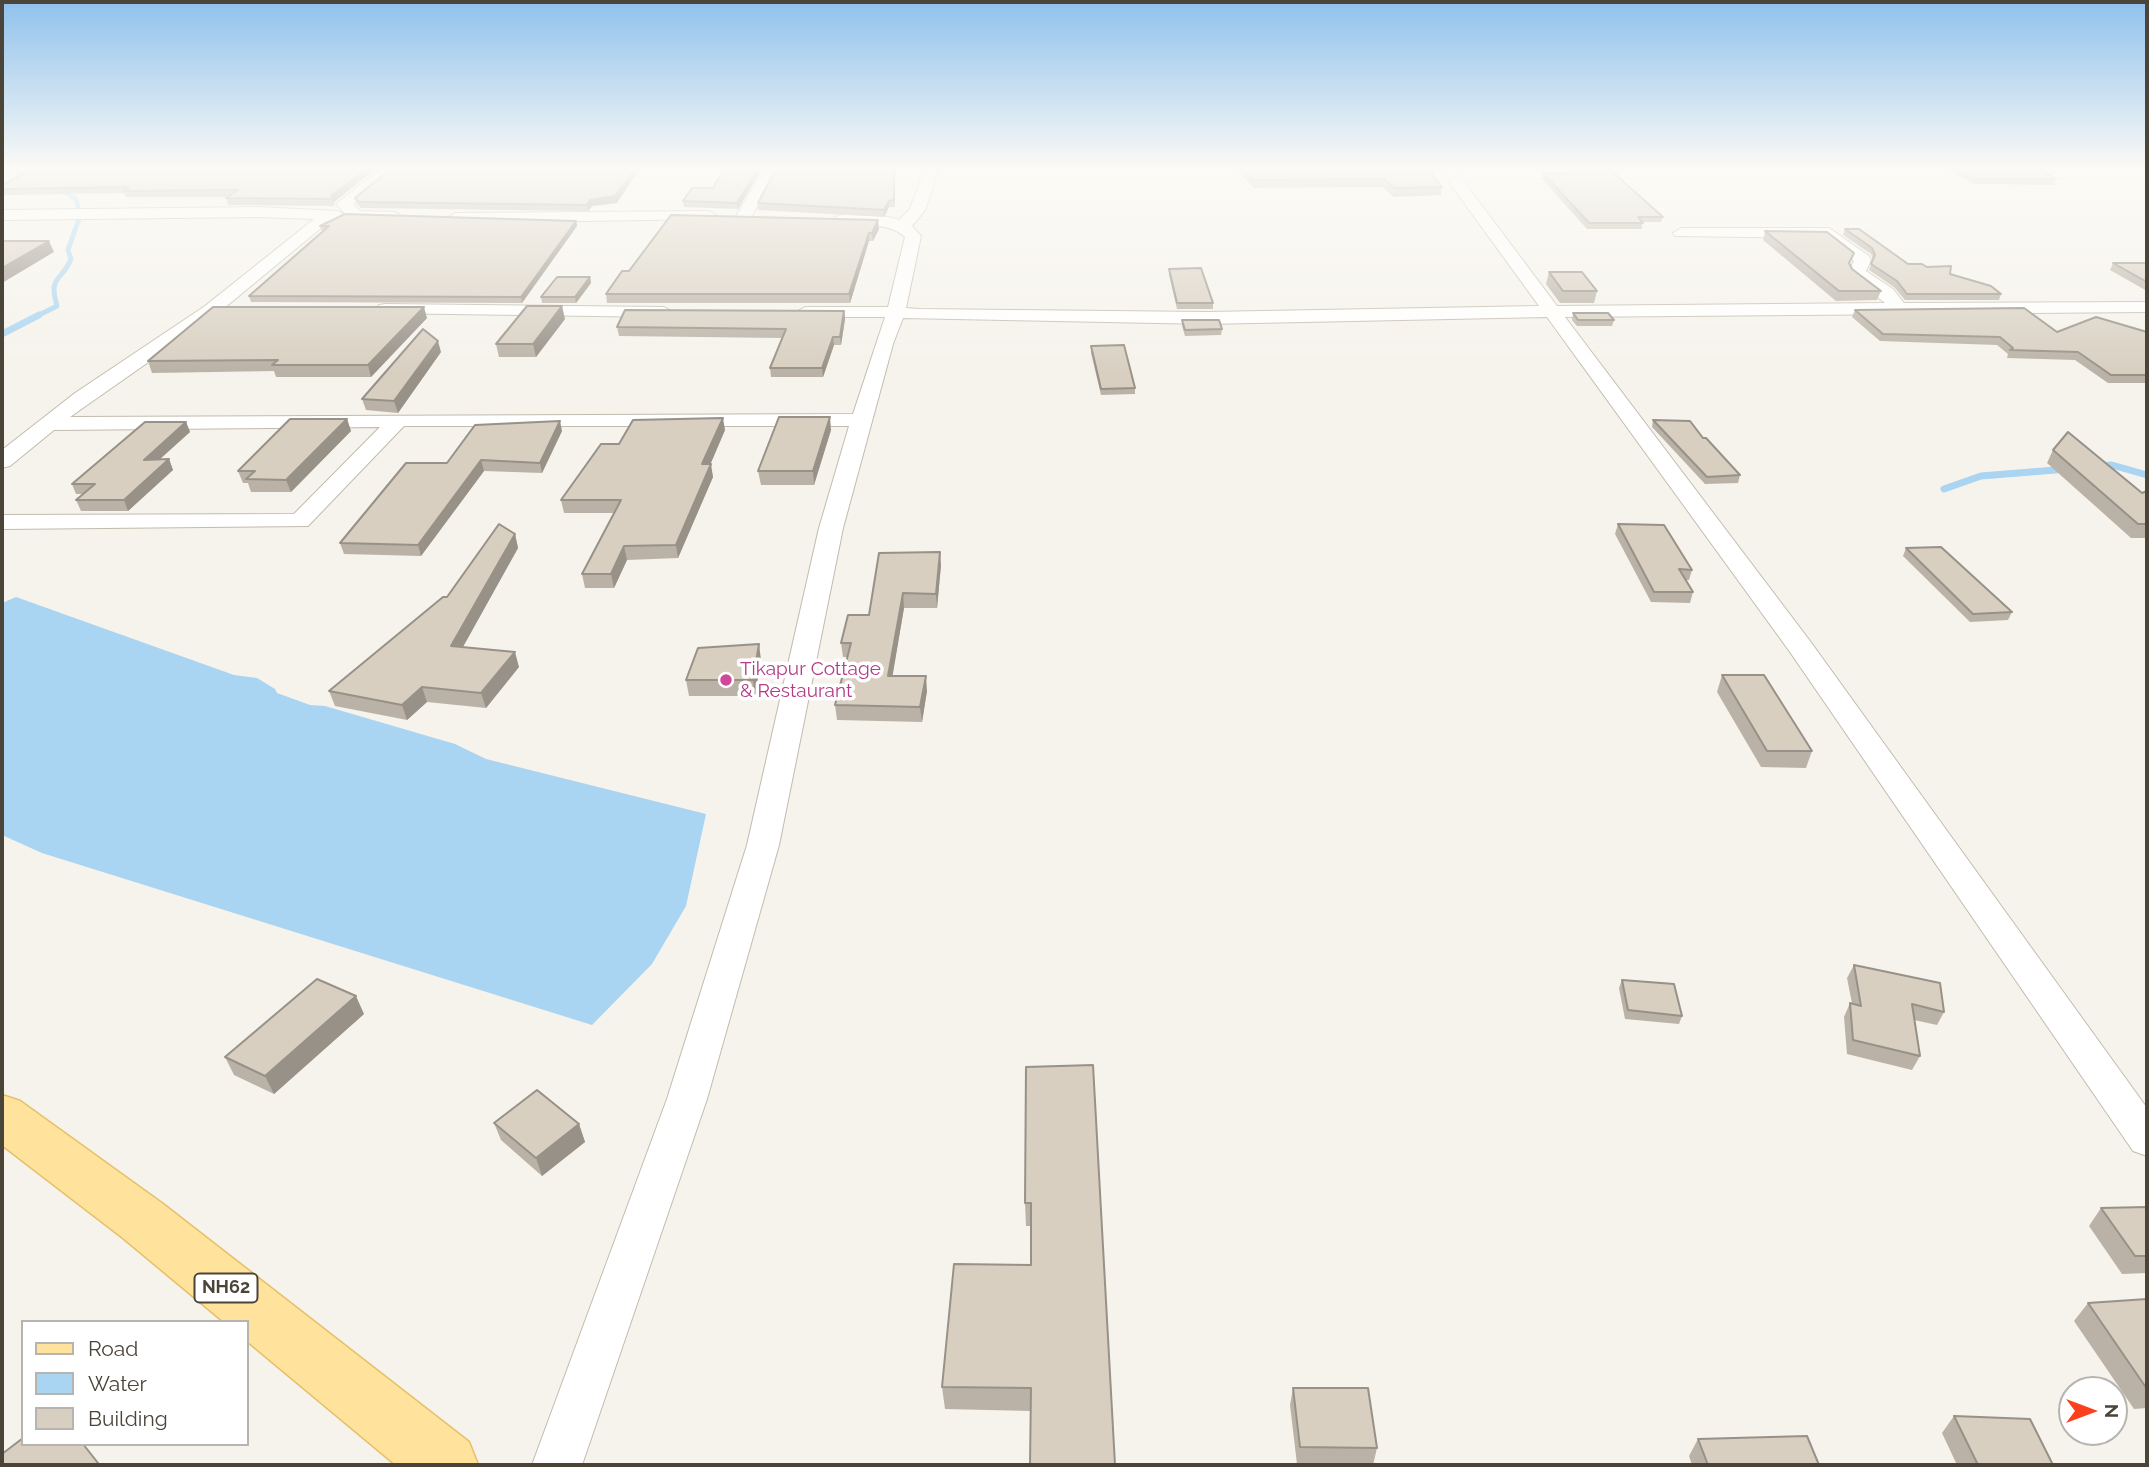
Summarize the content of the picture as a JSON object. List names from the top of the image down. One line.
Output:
{"streets":{"main road":["NH62"]},"places":["Tikapur Cottage & Restaurant"],"legend":["Road","Water","Building"],"north":"right"}
